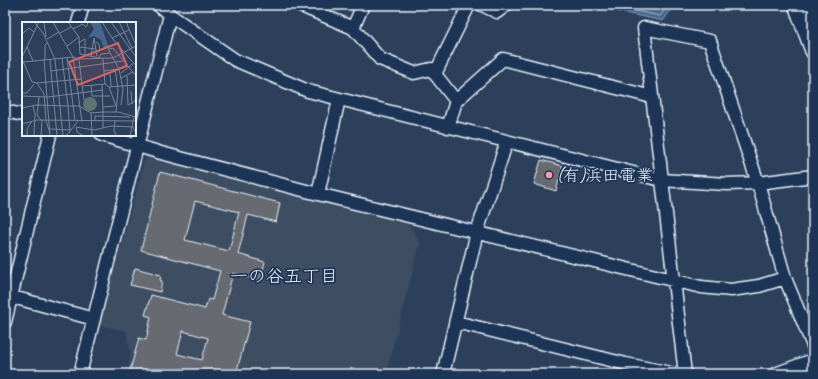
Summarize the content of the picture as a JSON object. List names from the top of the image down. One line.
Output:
{"districts":["一の谷五丁目"],"places":["(有)浜田電業"]}
